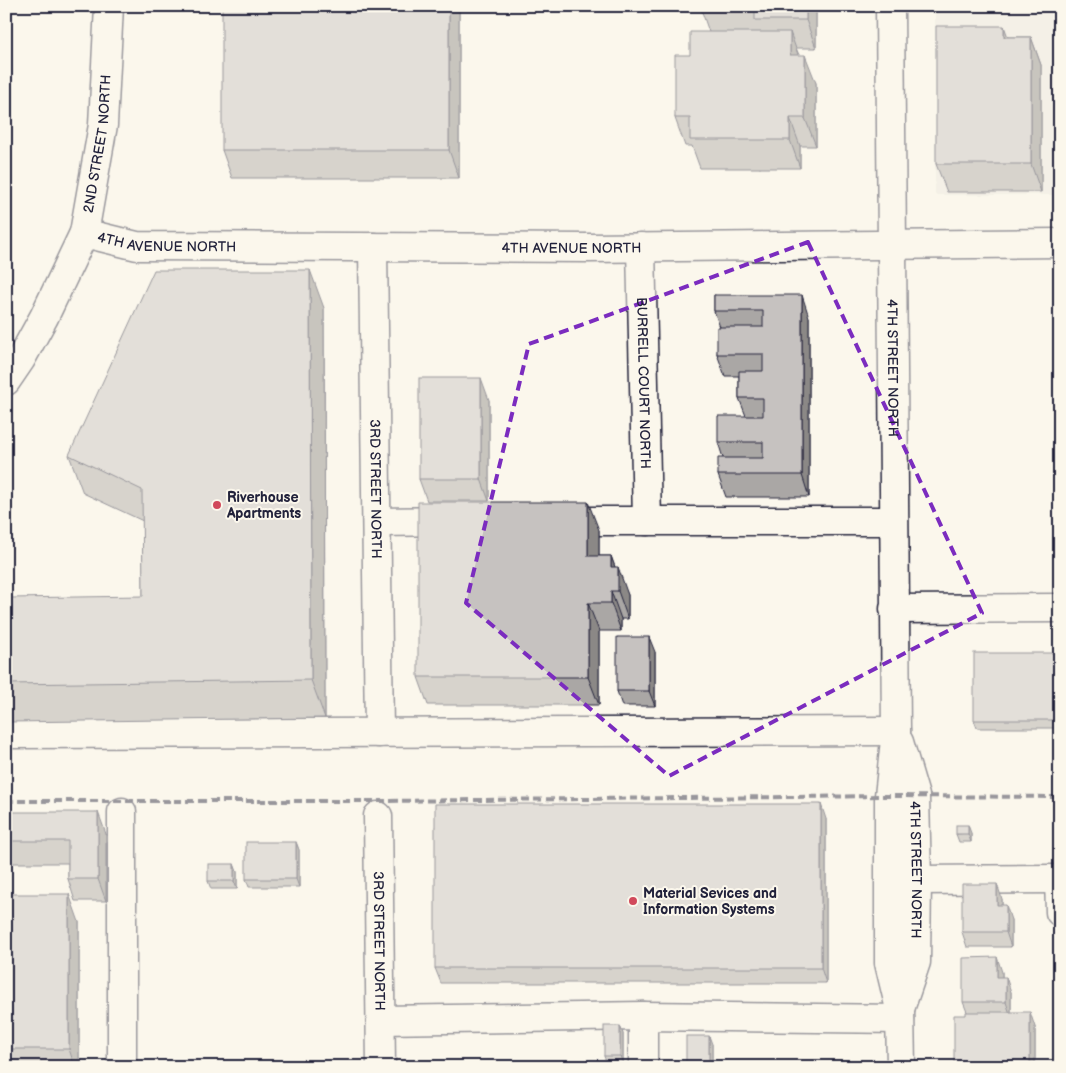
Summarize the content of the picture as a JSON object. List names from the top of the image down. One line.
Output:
{"streets":{"street":["2ND STREET NORTH","4TH AVENUE NORTH","4TH STREET NORTH","BURRELL COURT NORTH","3RD STREET NORTH"]},"crossings":[["2ND STREET NORTH","4TH AVENUE NORTH"],["4TH AVENUE NORTH","4TH STREET NORTH"],["4TH AVENUE NORTH","BURRELL COURT NORTH"],["4TH AVENUE NORTH","3RD STREET NORTH"]],"places":["Riverhouse Apartments","Material Sevices and Information Systems"]}
